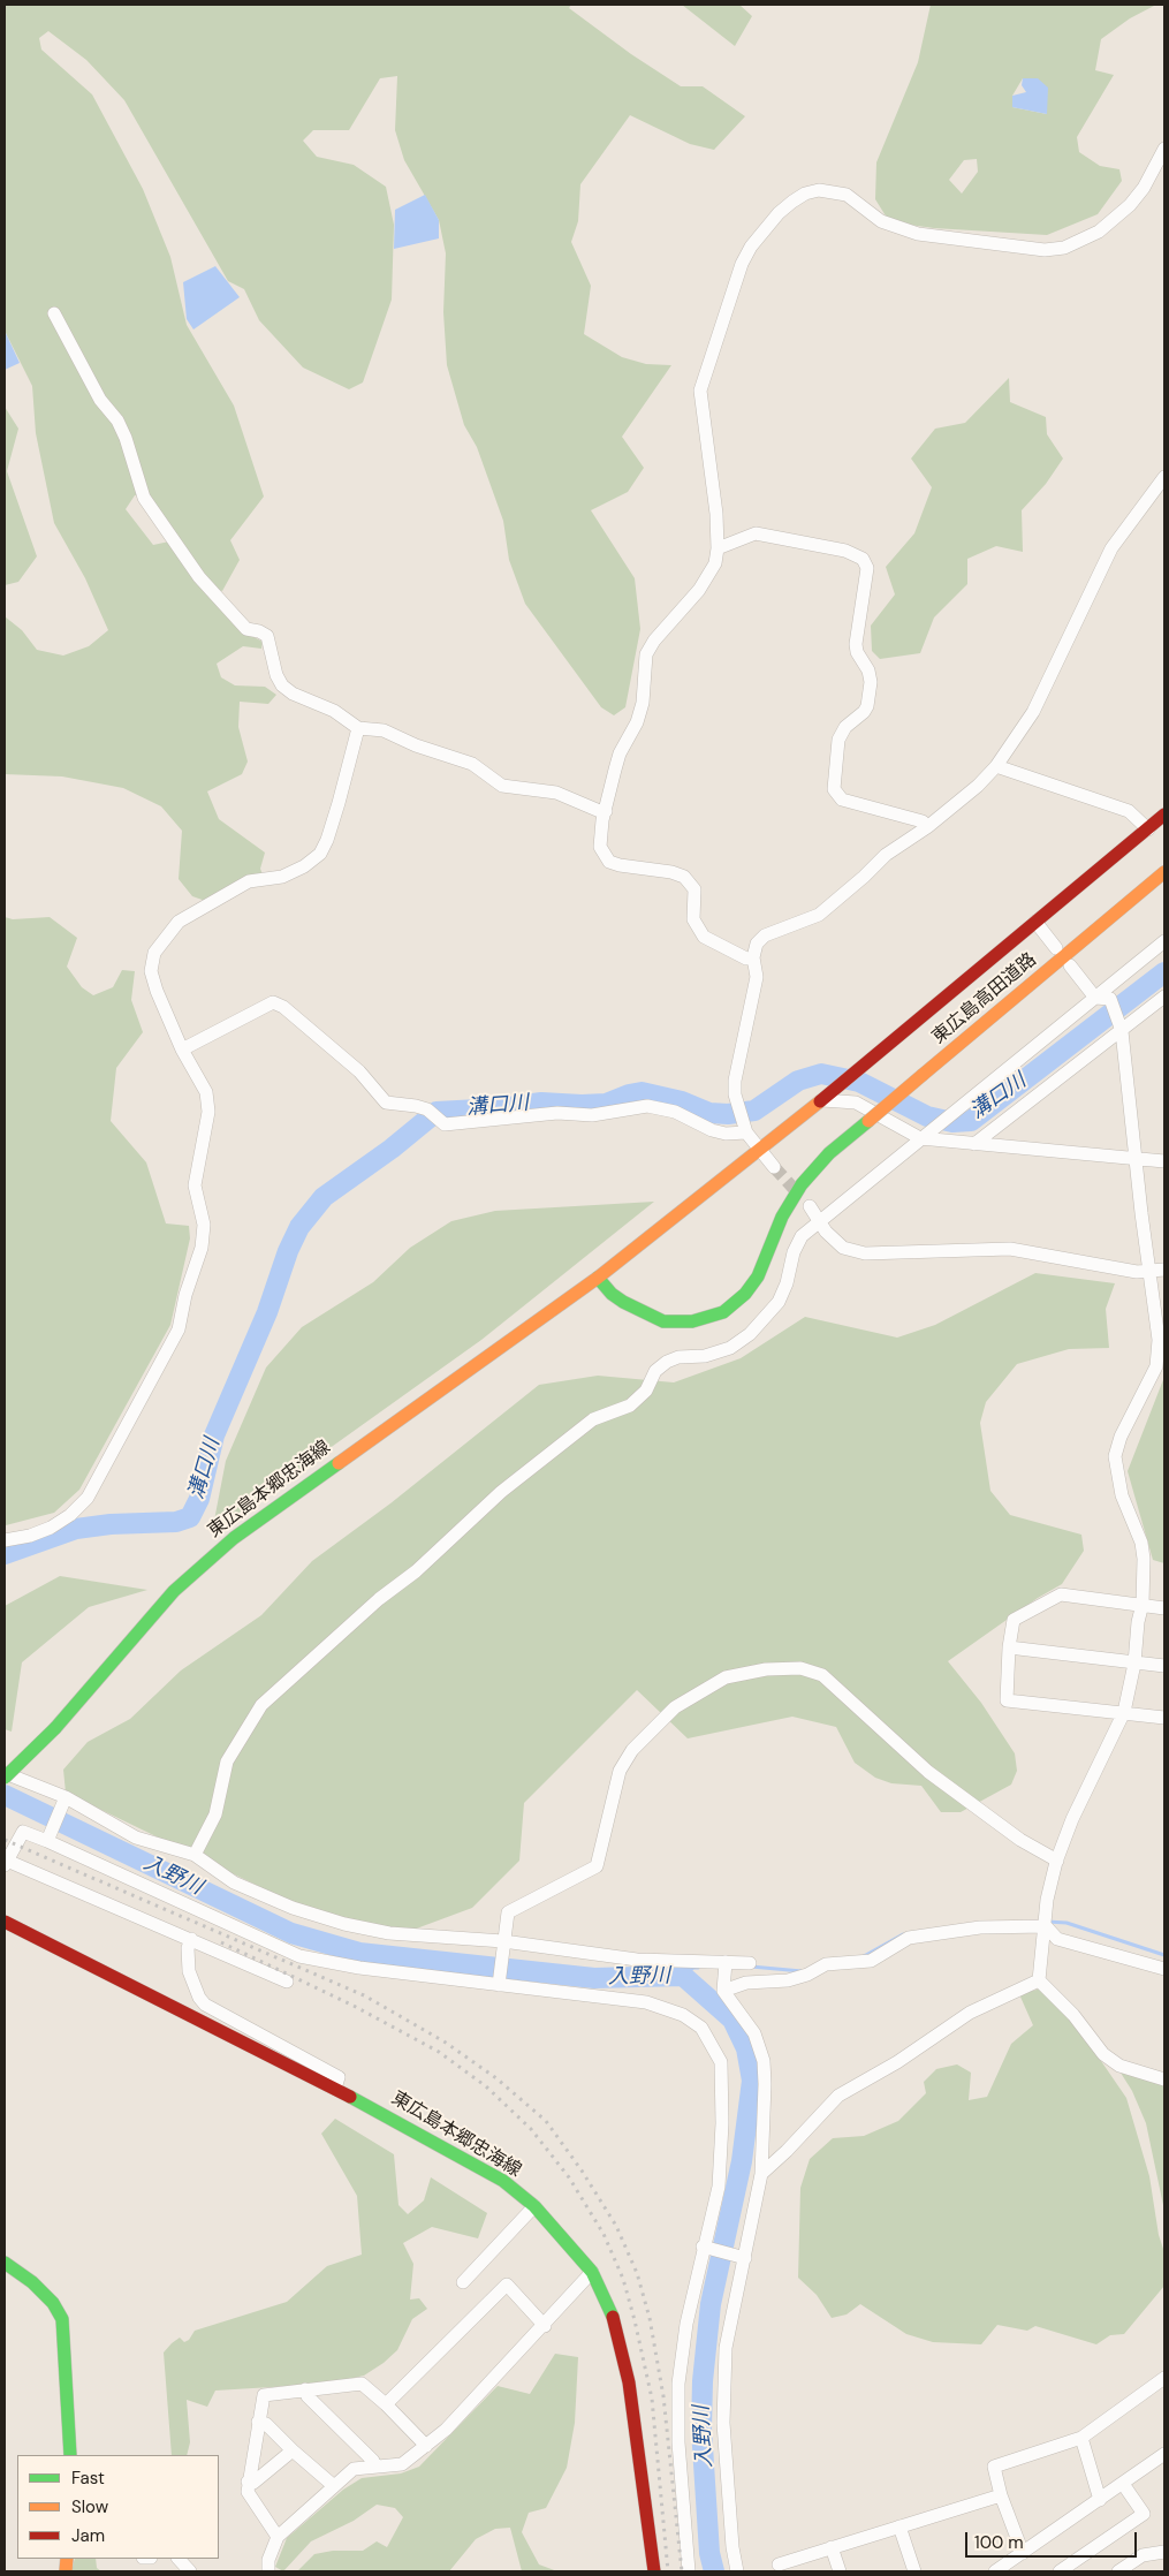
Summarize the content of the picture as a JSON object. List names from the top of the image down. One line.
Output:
{"streets":{"main road":["東広島高田道路","東広島本郷忠海線"]},"crossings":[["東広島高田道路","東広島本郷忠海線"]],"water":["溝口川","入野川"],"legend":["Fast","Slow","Jam"],"scale_bar":"100 m"}
